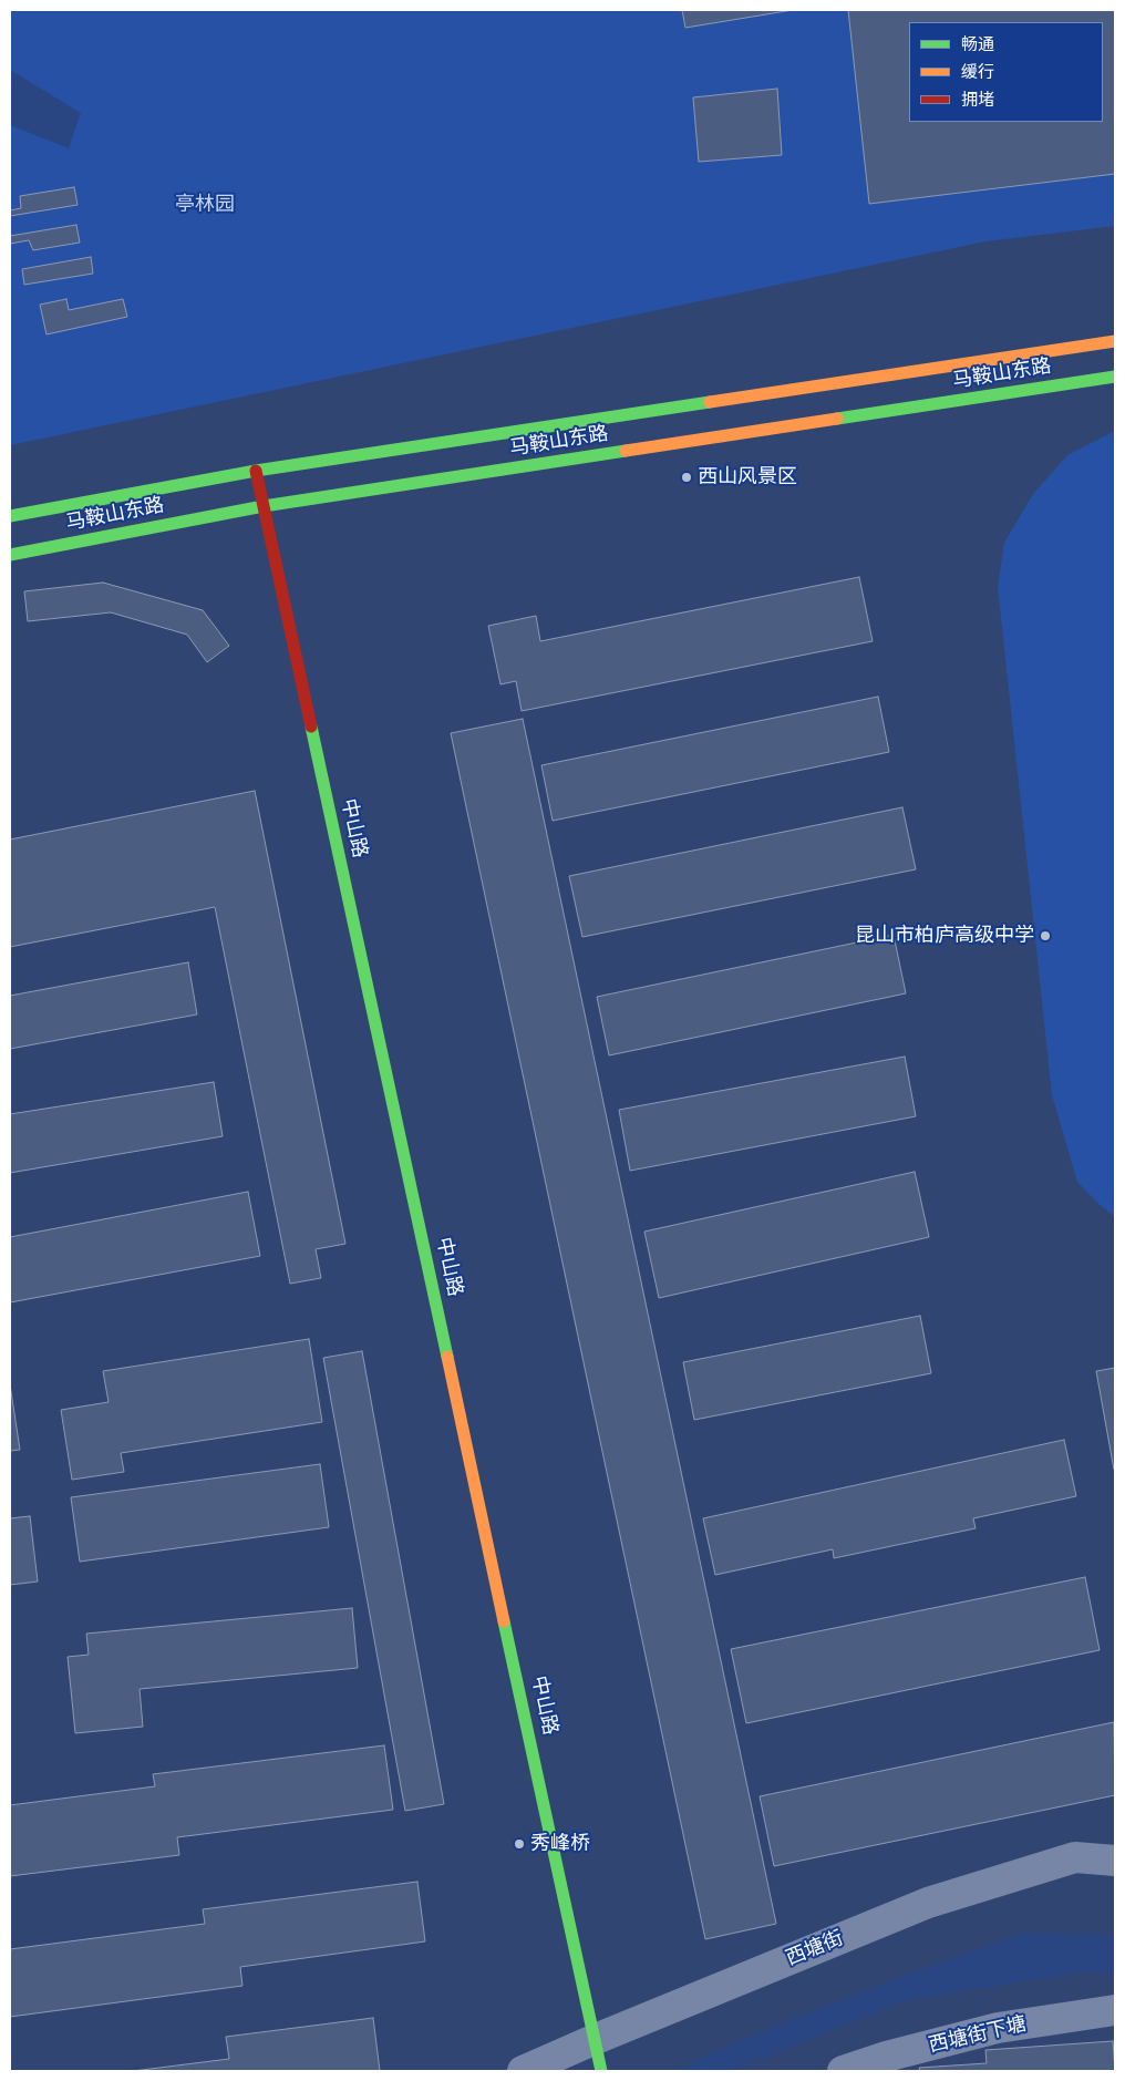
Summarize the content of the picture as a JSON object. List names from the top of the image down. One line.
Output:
{"streets":{"main road":["马鞍山东路","中山路"],"street":["西塘街","西塘街下塘"]},"crossings":[["马鞍山东路","中山路"],["中山路","西塘街"]],"parks":["亭林园"],"places":["西山风景区","昆山市柏庐高级中学","秀峰桥"],"legend":["畅通","缓行","拥堵"]}
